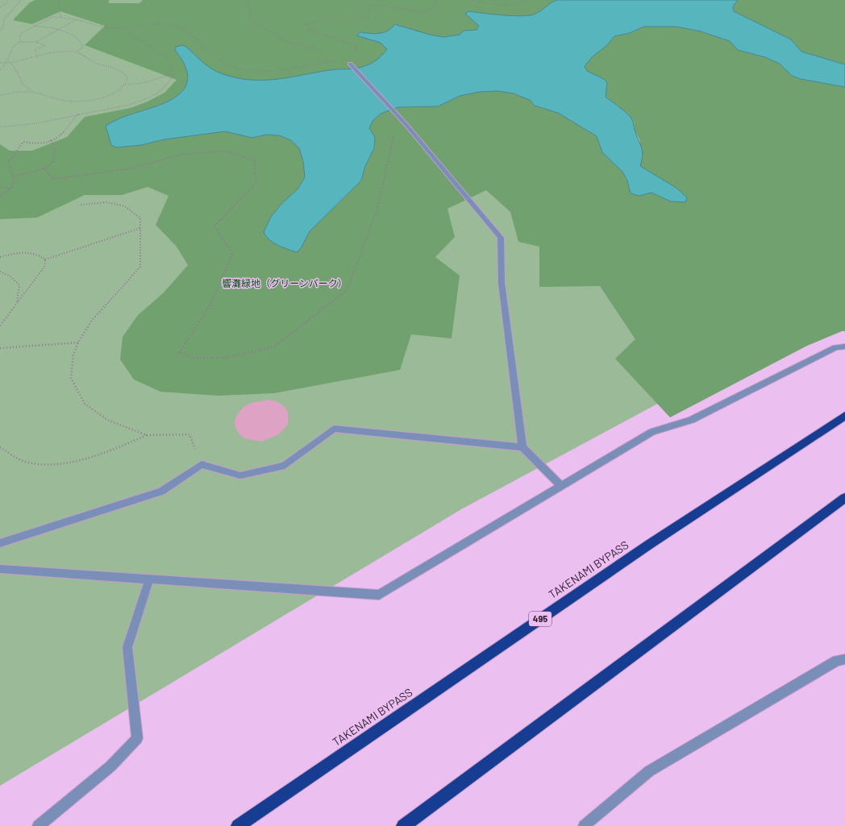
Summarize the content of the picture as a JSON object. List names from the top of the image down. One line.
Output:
{"streets":{"highway":["TAKENAMI BYPASS","495"]},"parks":["響灘緑地（グリーンパーク）"]}
